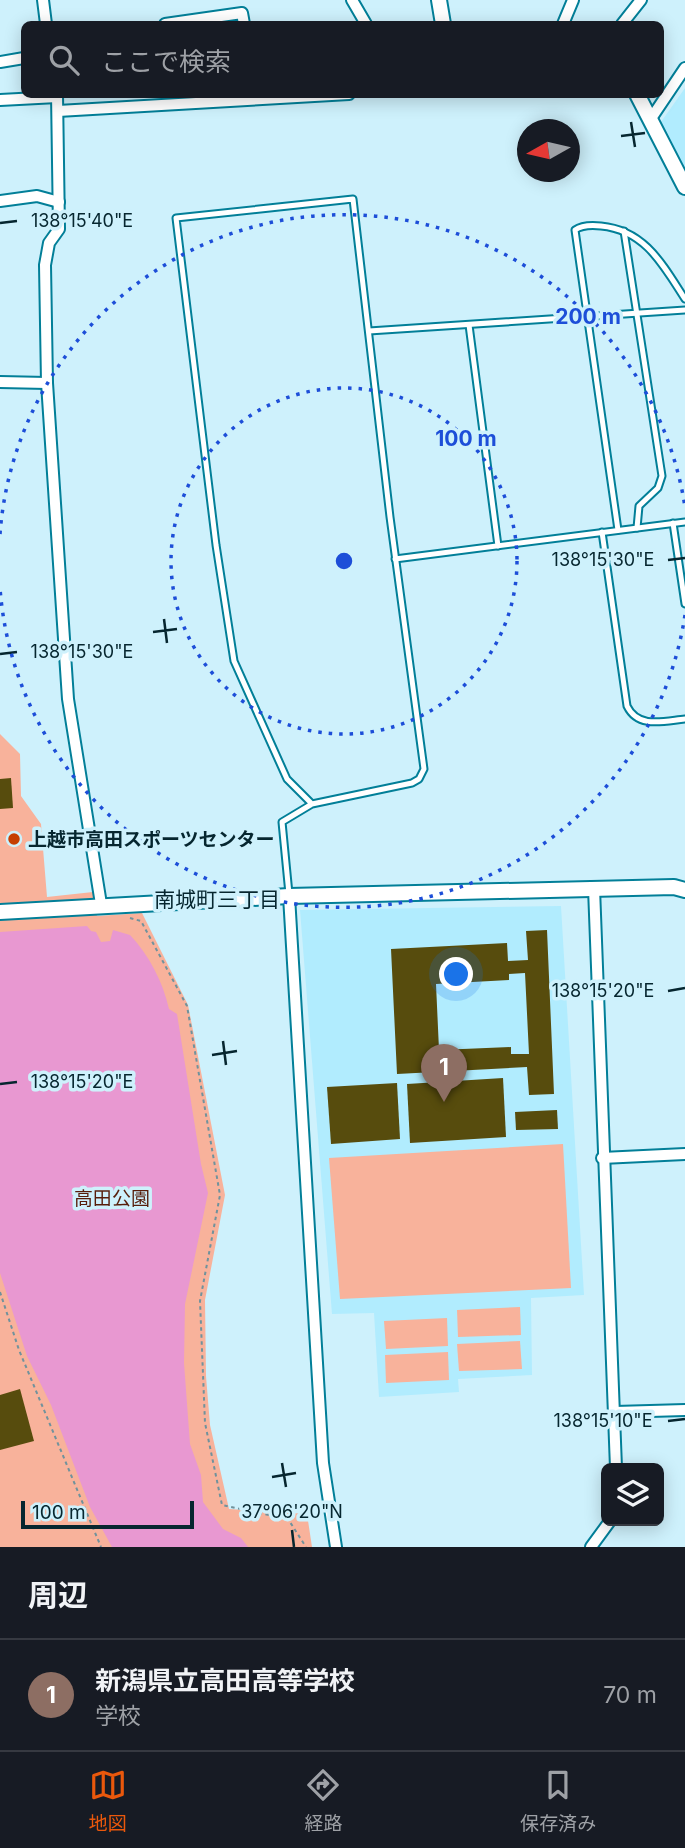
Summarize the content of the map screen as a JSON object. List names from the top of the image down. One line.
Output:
{"districts":["南城町三丁目"],"parks":["高田公園"],"places":["上越市高田スポーツセンター"],"scale_bar":"100 m","north":"left","page":{"search":"ここで検索","pins":"1","scale":"100 m","heading":"周辺","list":[{"mark":"1","name":"新潟県立高田高等学校","note":"学校","value":"70 m"}],"nav":["地図","経路","保存済み"]},"coordinates":["138°15'40\"E","138°15'30\"E","138°15'20\"E","138°15'10\"E","37°06'20\"N"],"rings":["200 m","100 m"]}
